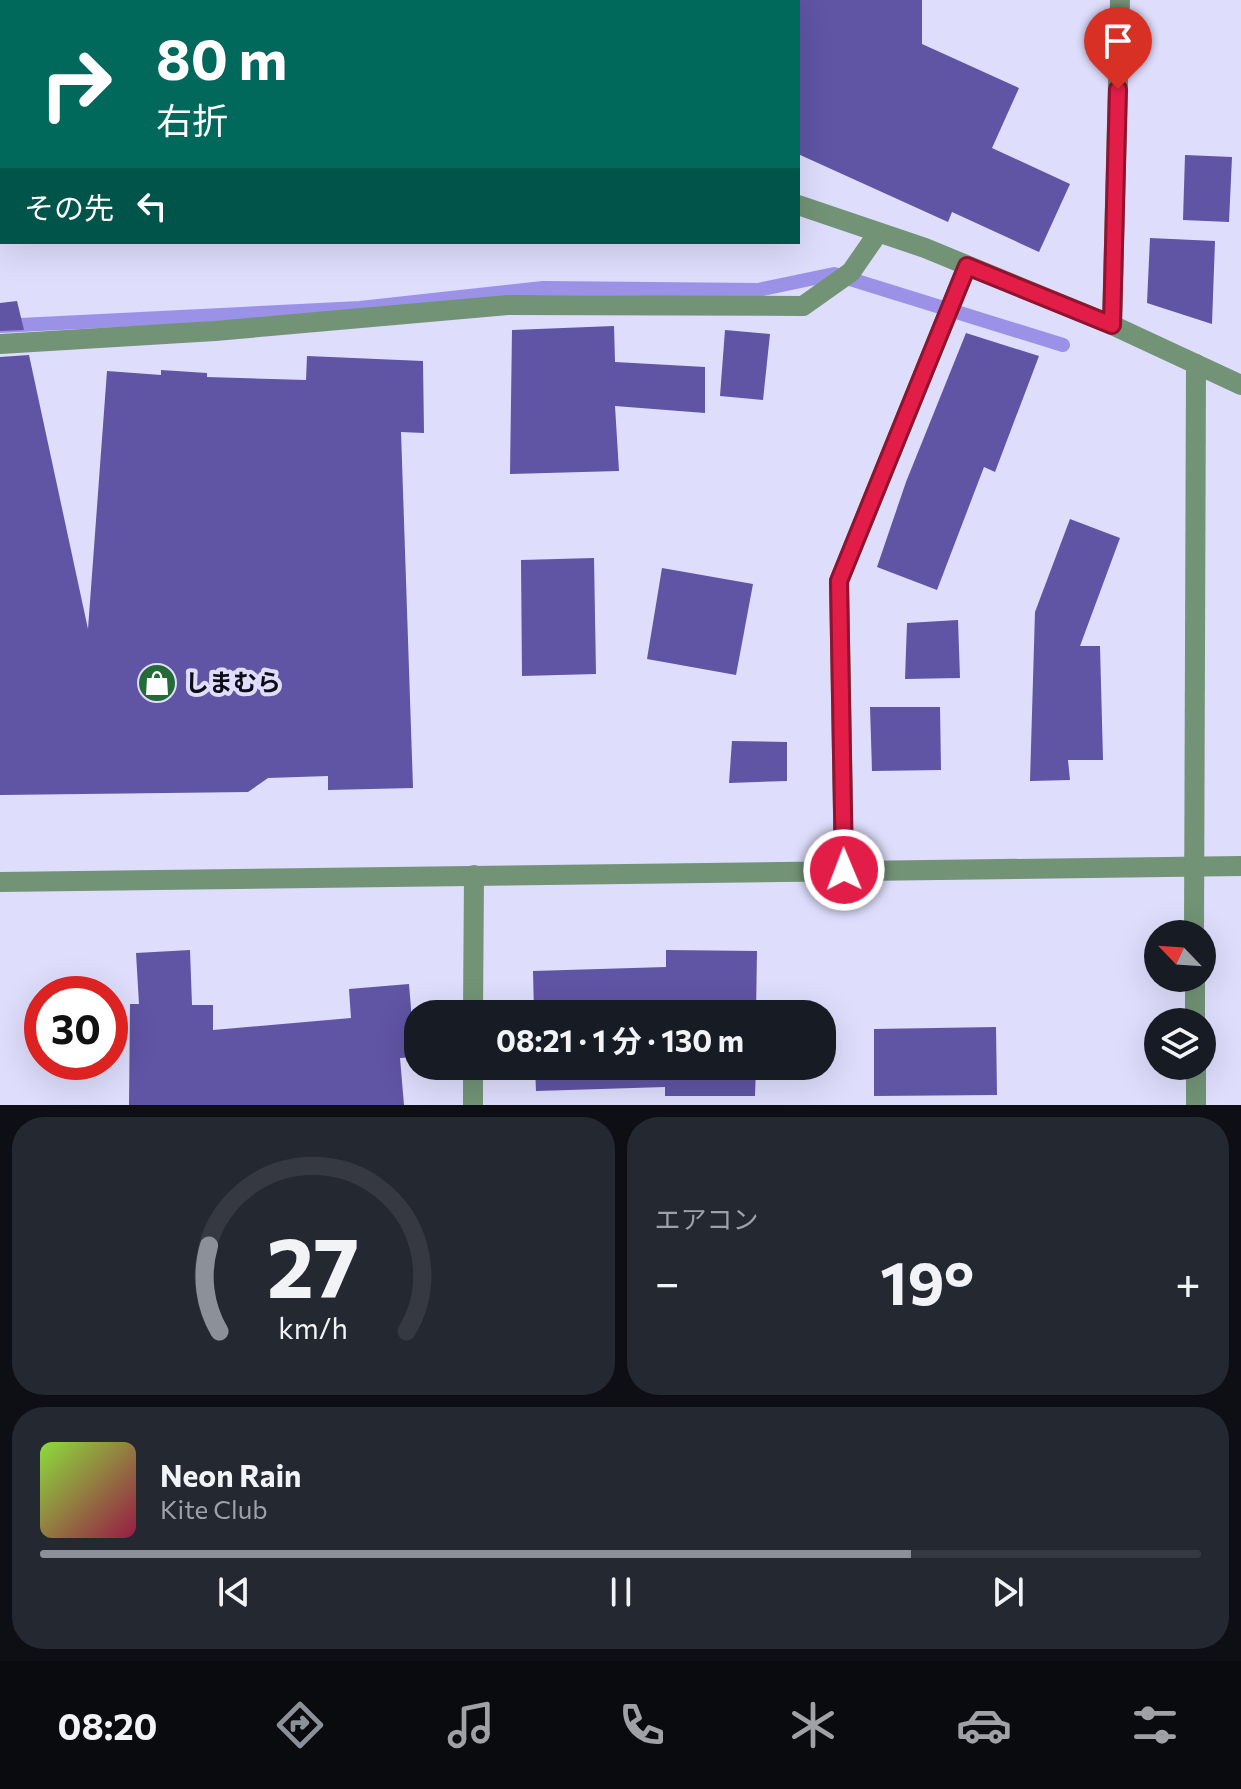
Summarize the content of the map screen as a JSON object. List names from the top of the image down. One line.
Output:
{"places":{"shop":["しまむら"]},"north":"top left","page":{"turn":["80 m","右折"],"then":"その先","limit":"30","trip":"08:21 · 1 分 · 130 m","tile":"エアコン","heat":["−","19°","+"],"song":["Neon Rain","Kite Club"],"tabs":"08:20","gauge":["27","km/h"]}}
